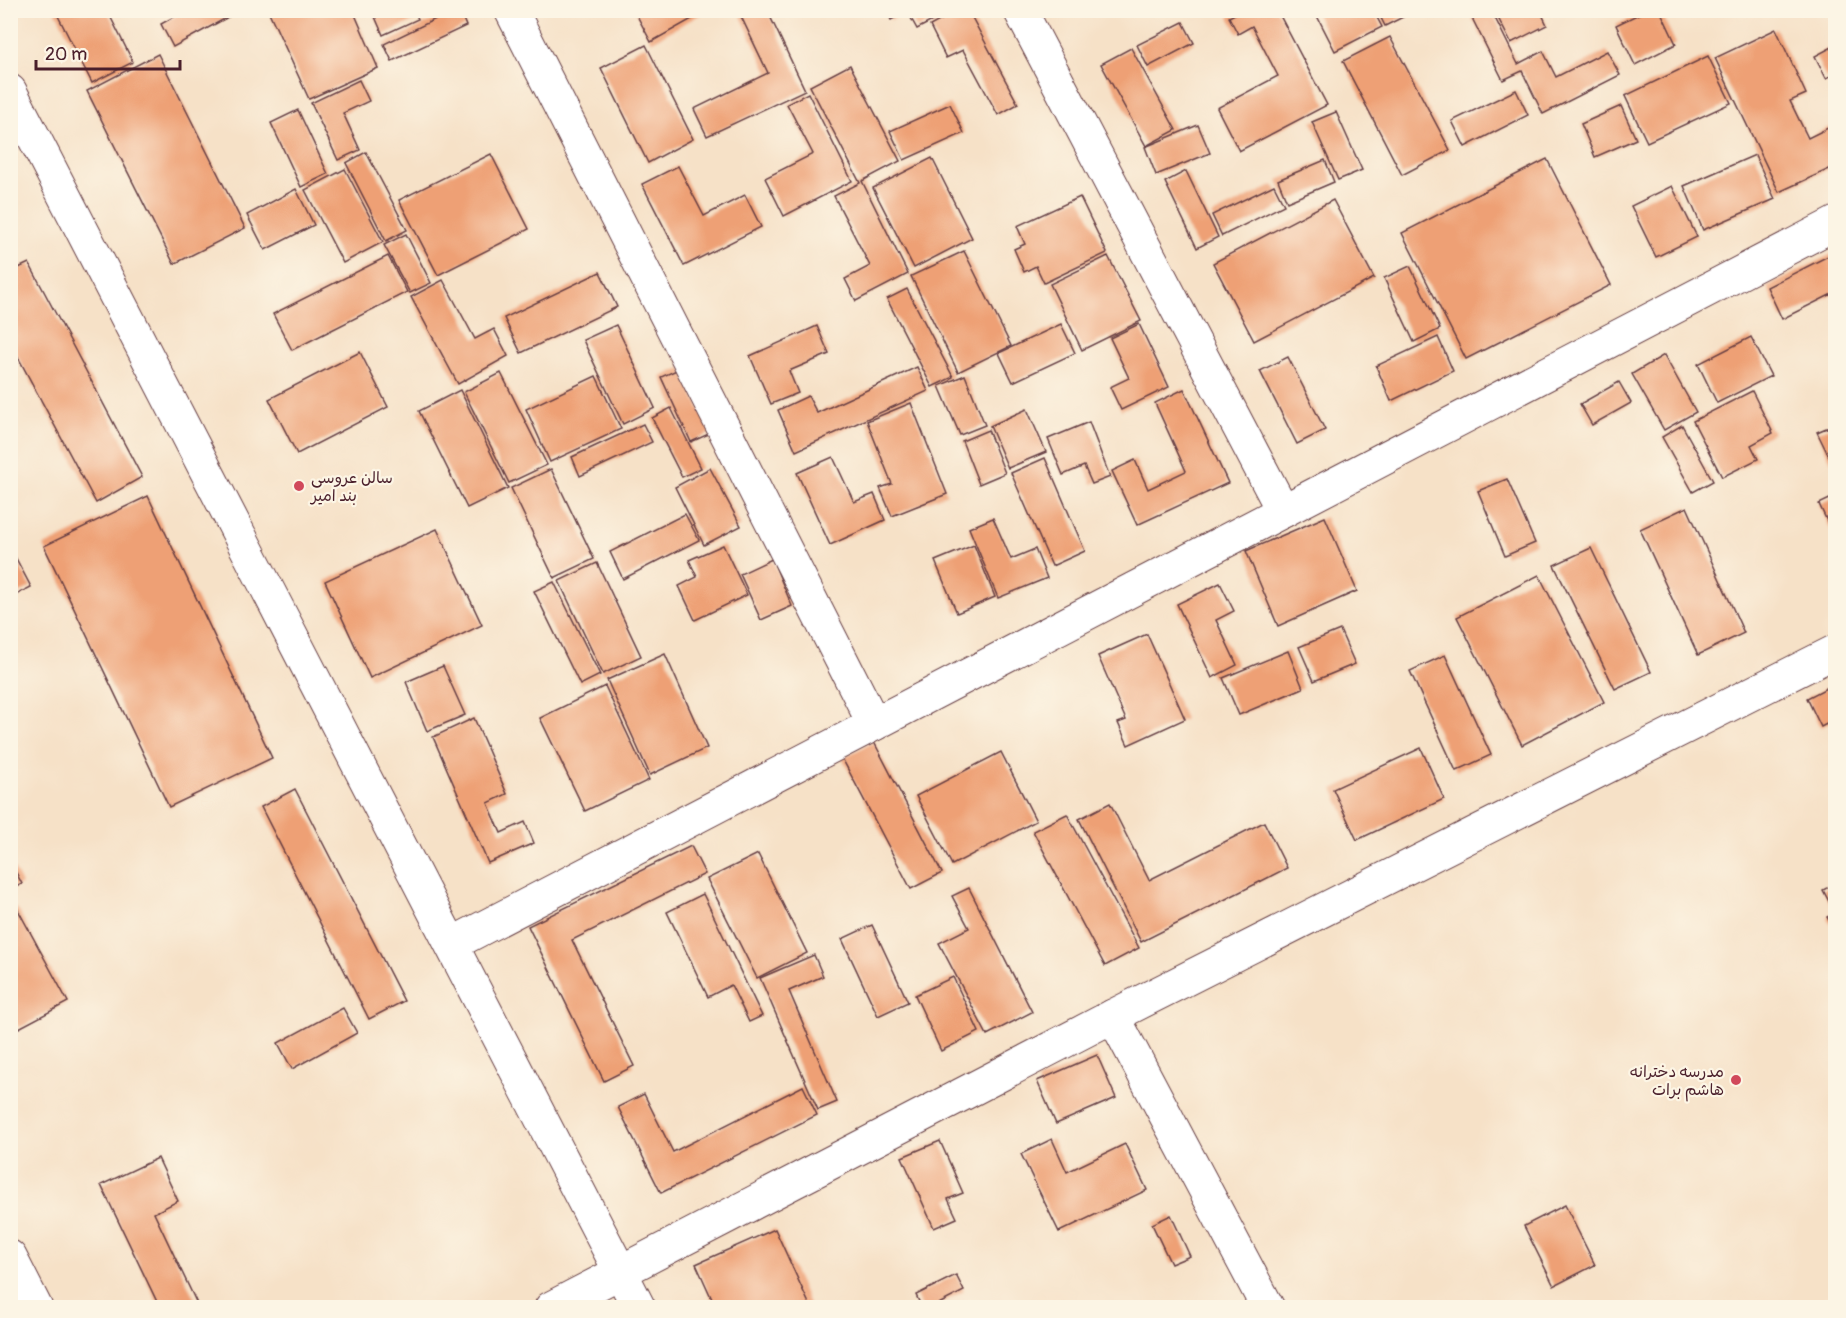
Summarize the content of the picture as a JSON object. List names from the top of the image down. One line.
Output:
{"places":["سالن عروسی بند امیر","مدرسه دخترانه هاشم برات"],"scale_bar":"20 m"}
